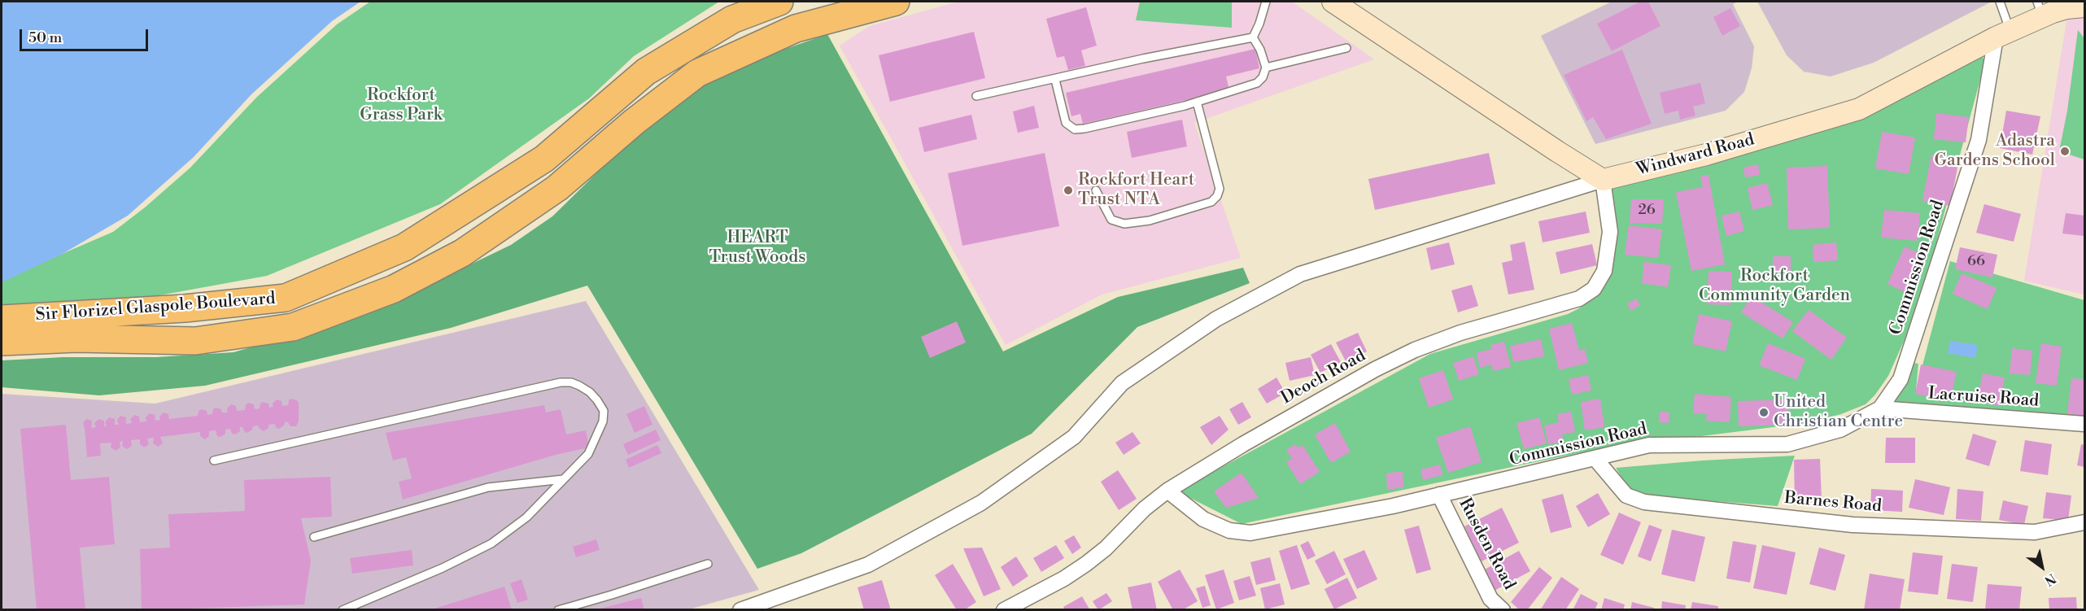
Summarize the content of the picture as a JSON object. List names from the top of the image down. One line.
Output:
{"streets":{"highway":["Sir Florizel Glaspole Boulevard"],"main road":["Windward Road"],"street":["Commission Road","Deoch Road","Lacruise Road","Barnes Road","Rusden Road"]},"crossings":[["Windward Road","Commission Road"],["Windward Road","Deoch Road"],["Commission Road","Deoch Road"],["Commission Road","Lacruise Road"],["Commission Road","Barnes Road"],["Commission Road","Rusden Road"]],"parks":["Rockfort Grass Park","HEART Trust Woods","Rockfort Community Garden"],"places":["Adastra Gardens School","Rockfort Heart Trust NTA","United Christian Centre"],"house_numbers":["26","66"],"scale_bar":"50 m","north":"bottom right"}
